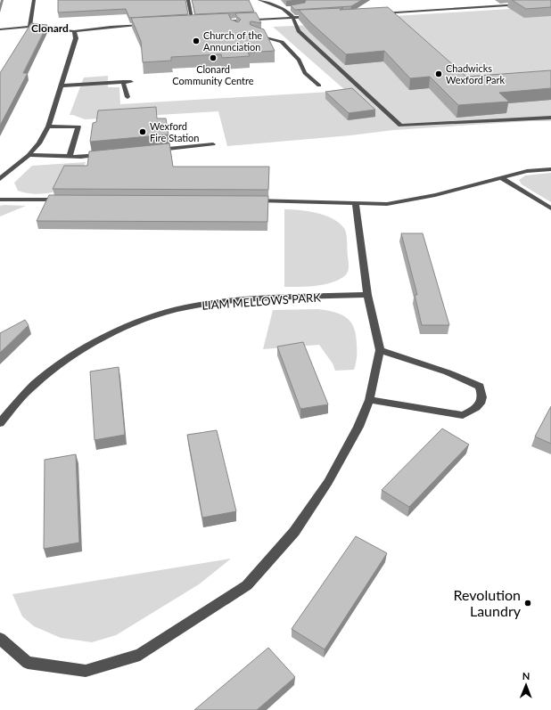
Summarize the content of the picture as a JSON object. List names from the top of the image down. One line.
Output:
{"streets":{"street":["LIAM MELLOWS PARK"]},"districts":["Clonard"],"places":["Church of the Annunciation","Clonard Community Centre","Chadwicks Wexford Park","Wexford Fire Station","Revolution Laundry"],"north":"top"}
